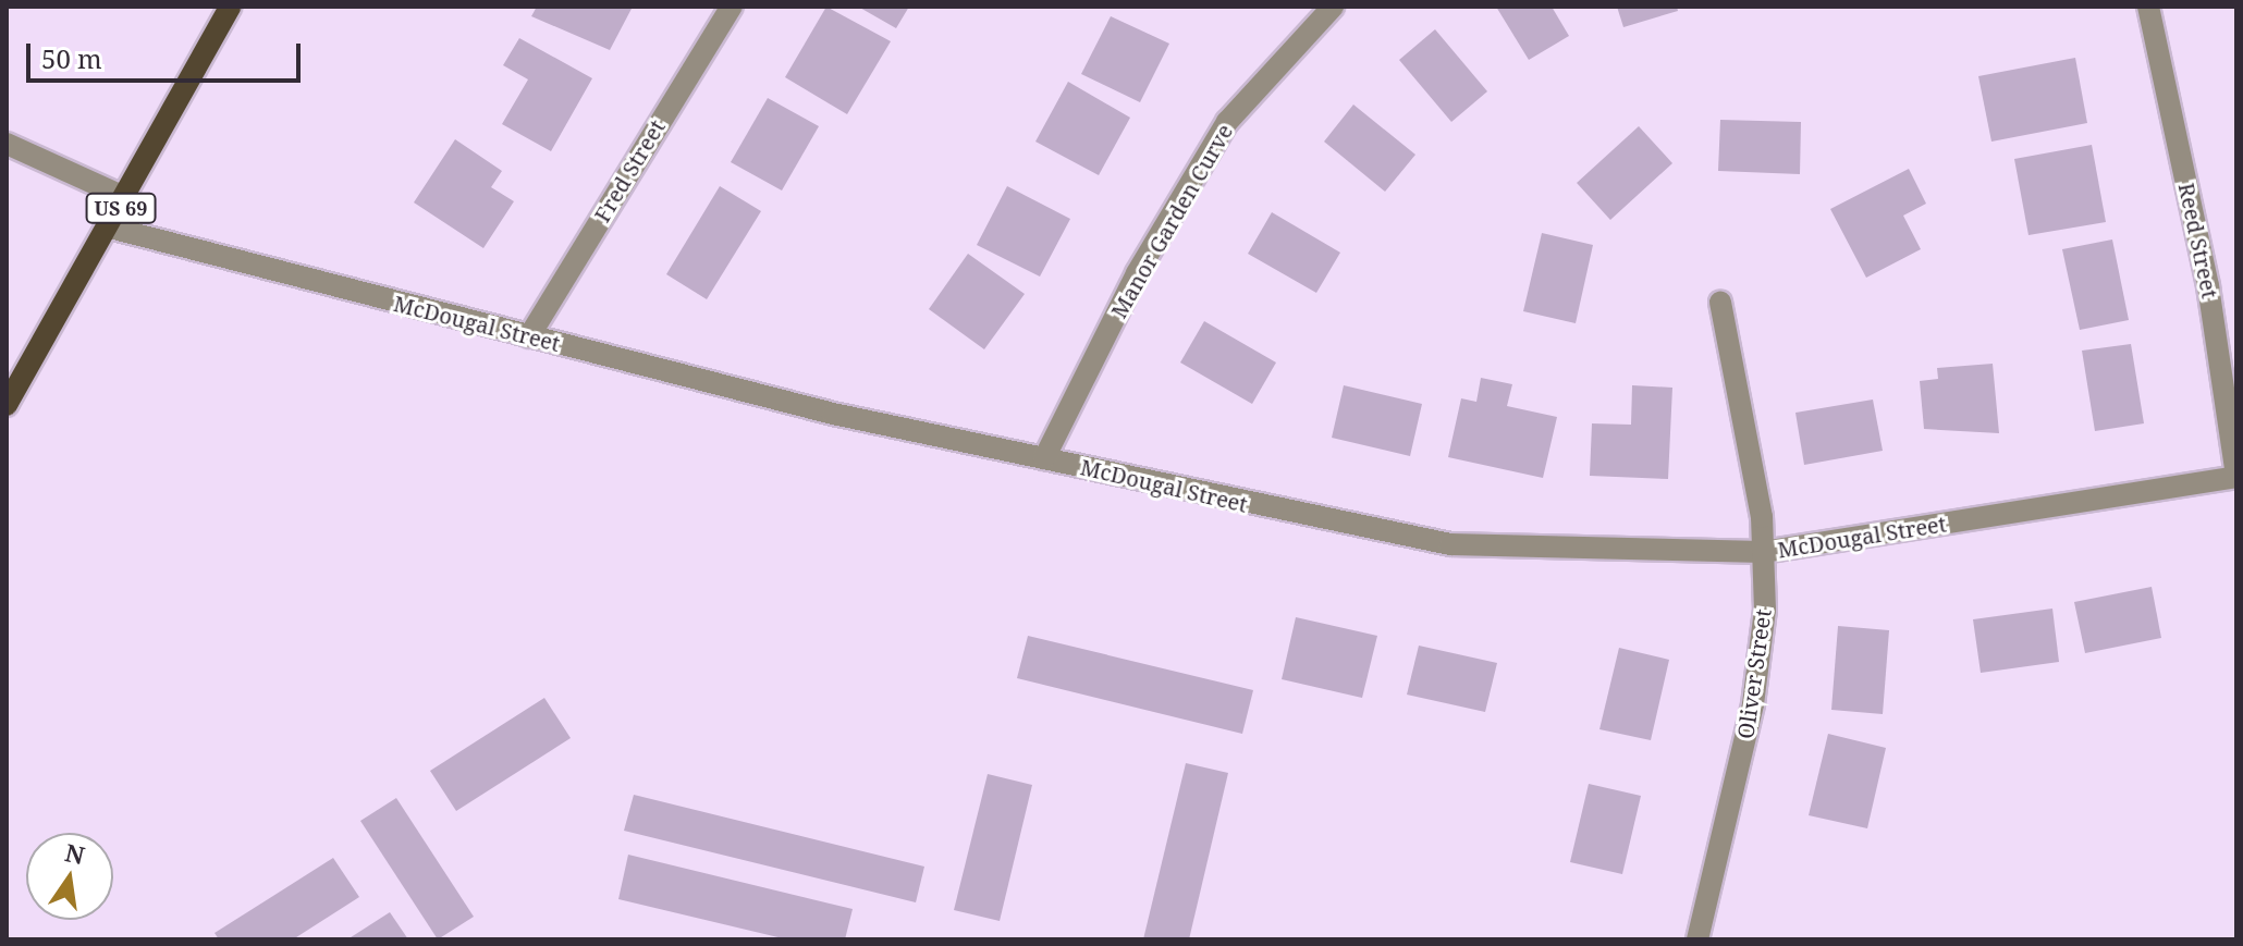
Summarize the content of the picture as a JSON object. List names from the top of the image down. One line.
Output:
{"streets":{"main road":["US 69"],"street":["Fred Street","Manor Garden Curve","Reed Street","McDougal Street","Oliver Street"]},"crossings":[["Fred Street","McDougal Street"],["US 69","McDougal Street"],["Manor Garden Curve","McDougal Street"],["Reed Street","McDougal Street"],["McDougal Street","Oliver Street"]],"scale_bar":"50 m","north":"top"}
